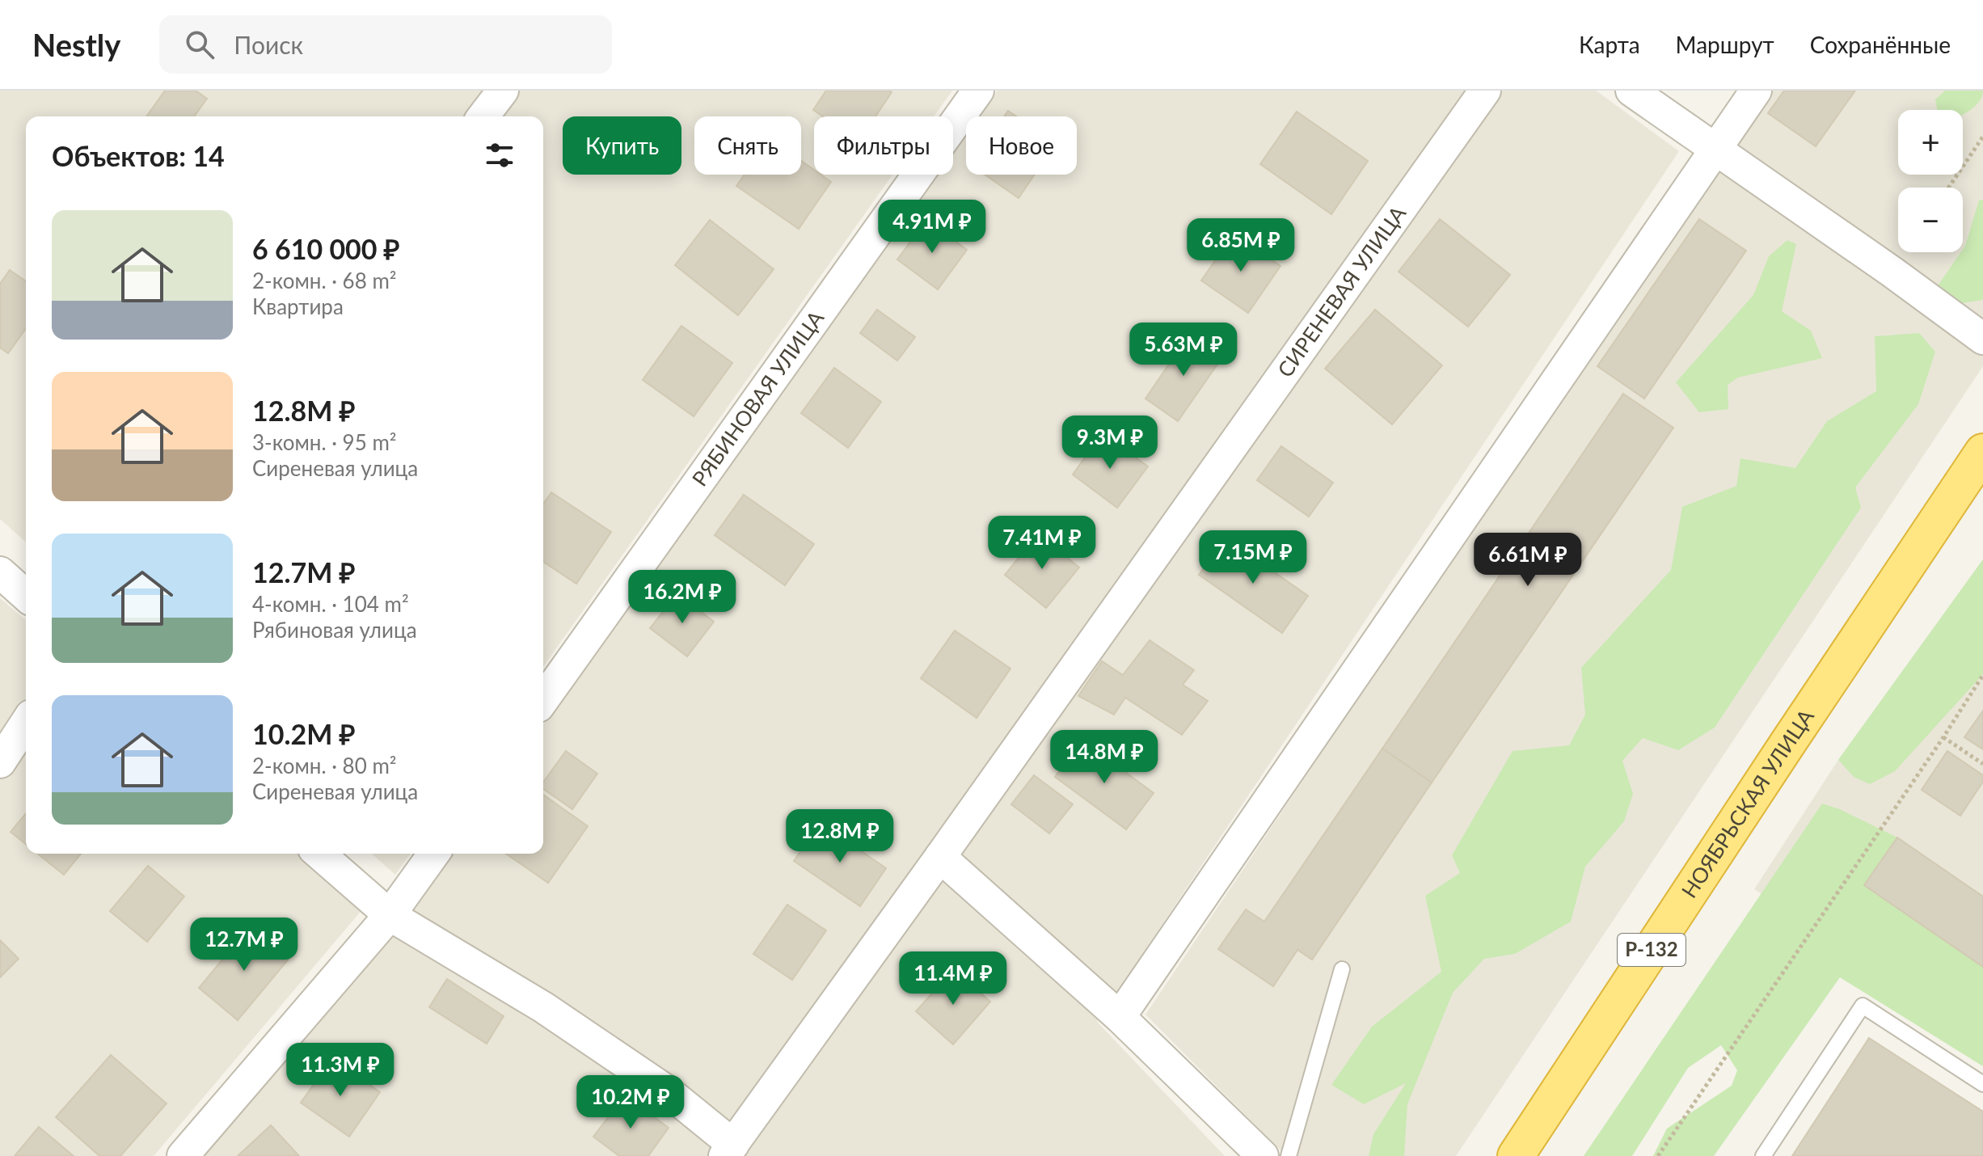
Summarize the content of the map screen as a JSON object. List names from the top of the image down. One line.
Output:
{"streets":{"highway":["НОЯБРЬСКАЯ УЛИЦА","Р-132"],"street":["СИРЕНЕВАЯ УЛИЦА","РЯБИНОВАЯ УЛИЦА"]},"page":{"header":"Nestly","search":"Поиск","nav":["Карта","Маршрут","Сохранённые"],"map_buttons":["+","−"],"chip":["Купить","Снять","Фильтры","Новое"],"heading":"Объектов: 14","list":[{"name":"6 610 000 ₽","note":"2-комн. · 68 m² · Квартира"},{"name":"12.8M ₽","note":"3-комн. · 95 m² · Сиреневая улица"},{"name":"12.7M ₽","note":"4-комн. · 104 m² · Рябиновая улица"},{"name":"10.2M ₽","note":"2-комн. · 80 m² · Сиреневая улица"}],"price":["4.91M ₽","6.85M ₽","5.63M ₽","9.3M ₽","7.41M ₽","7.15M ₽","6.61M ₽","16.2M ₽","14.8M ₽","12.8M ₽","12.7M ₽","11.4M ₽","11.3M ₽","10.2M ₽"]}}
